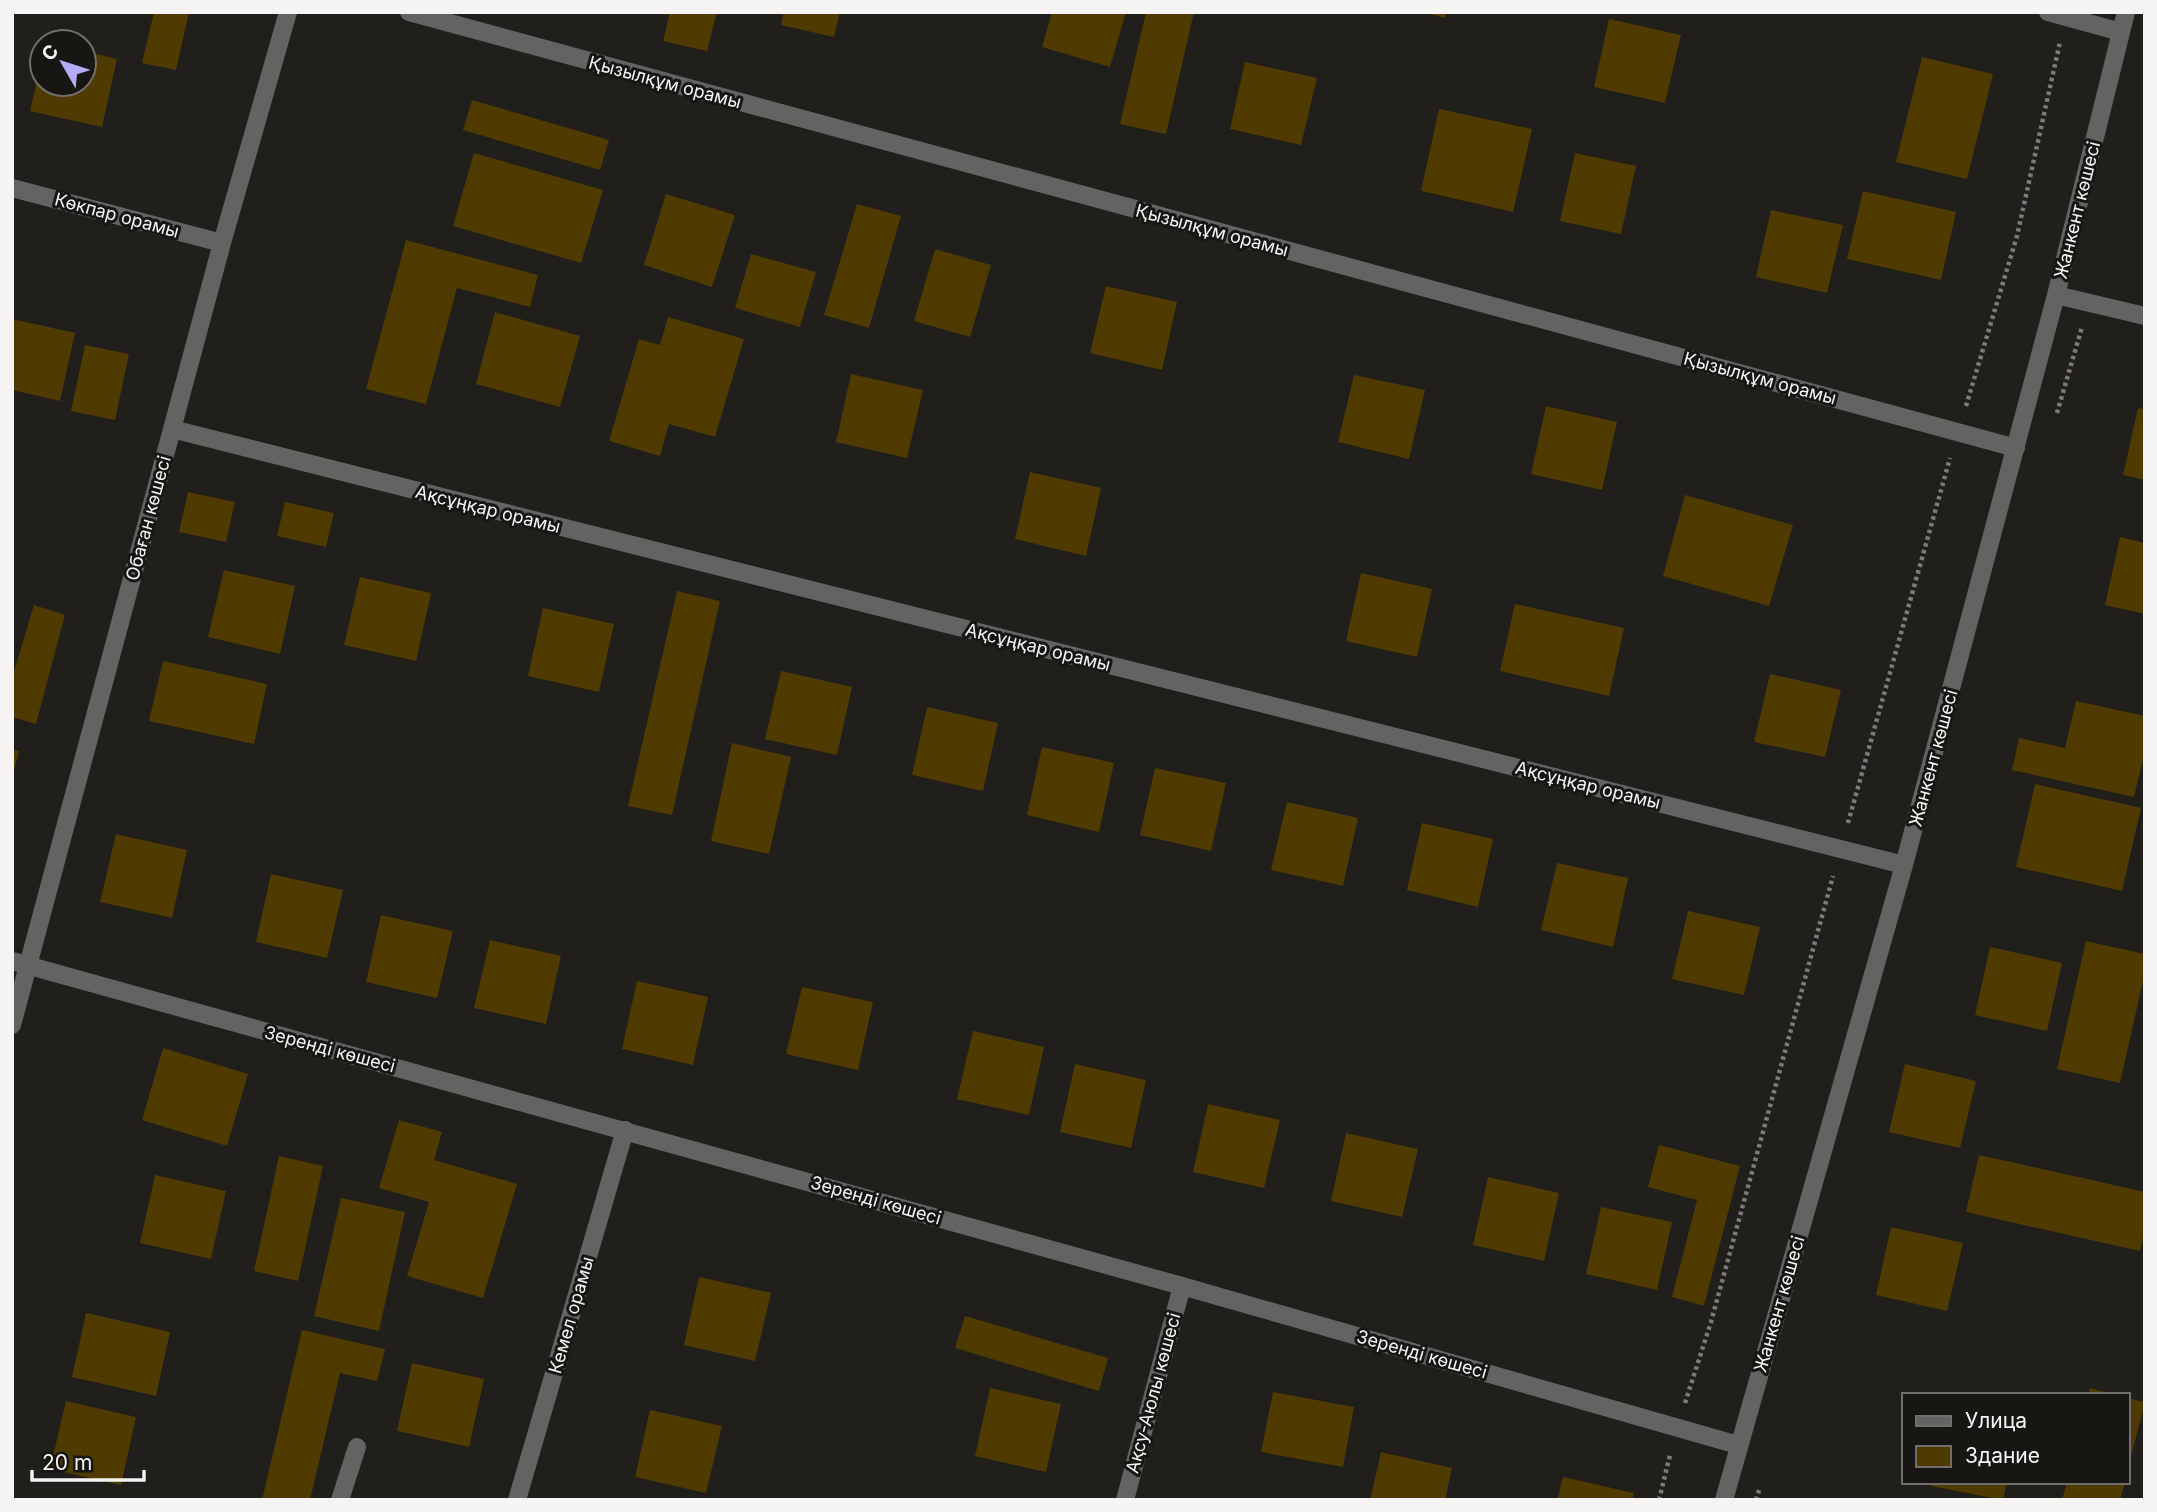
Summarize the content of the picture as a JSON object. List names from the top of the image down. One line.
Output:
{"streets":{"street":["Қызылқұм орамы","Жанкент көшесі","Көкпар орамы","Ақсұңқар орамы","Обаған көшесі","Зеренді көшесі","Кемел орамы","Ақсу-Аюлы көшесі"]},"crossings":[["Қызылқұм орамы","Жанкент көшесі"],["Жанкент көшесі","Ақсұңқар орамы"],["Жанкент көшесі","Зеренді көшесі"],["Көкпар орамы","Обаған көшесі"],["Ақсұңқар орамы","Обаған көшесі"],["Обаған көшесі","Зеренді көшесі"],["Зеренді көшесі","Кемел орамы"],["Зеренді көшесі","Ақсу-Аюлы көшесі"]],"legend":["Улица","Здание"],"scale_bar":"20 m","north":"top left"}
